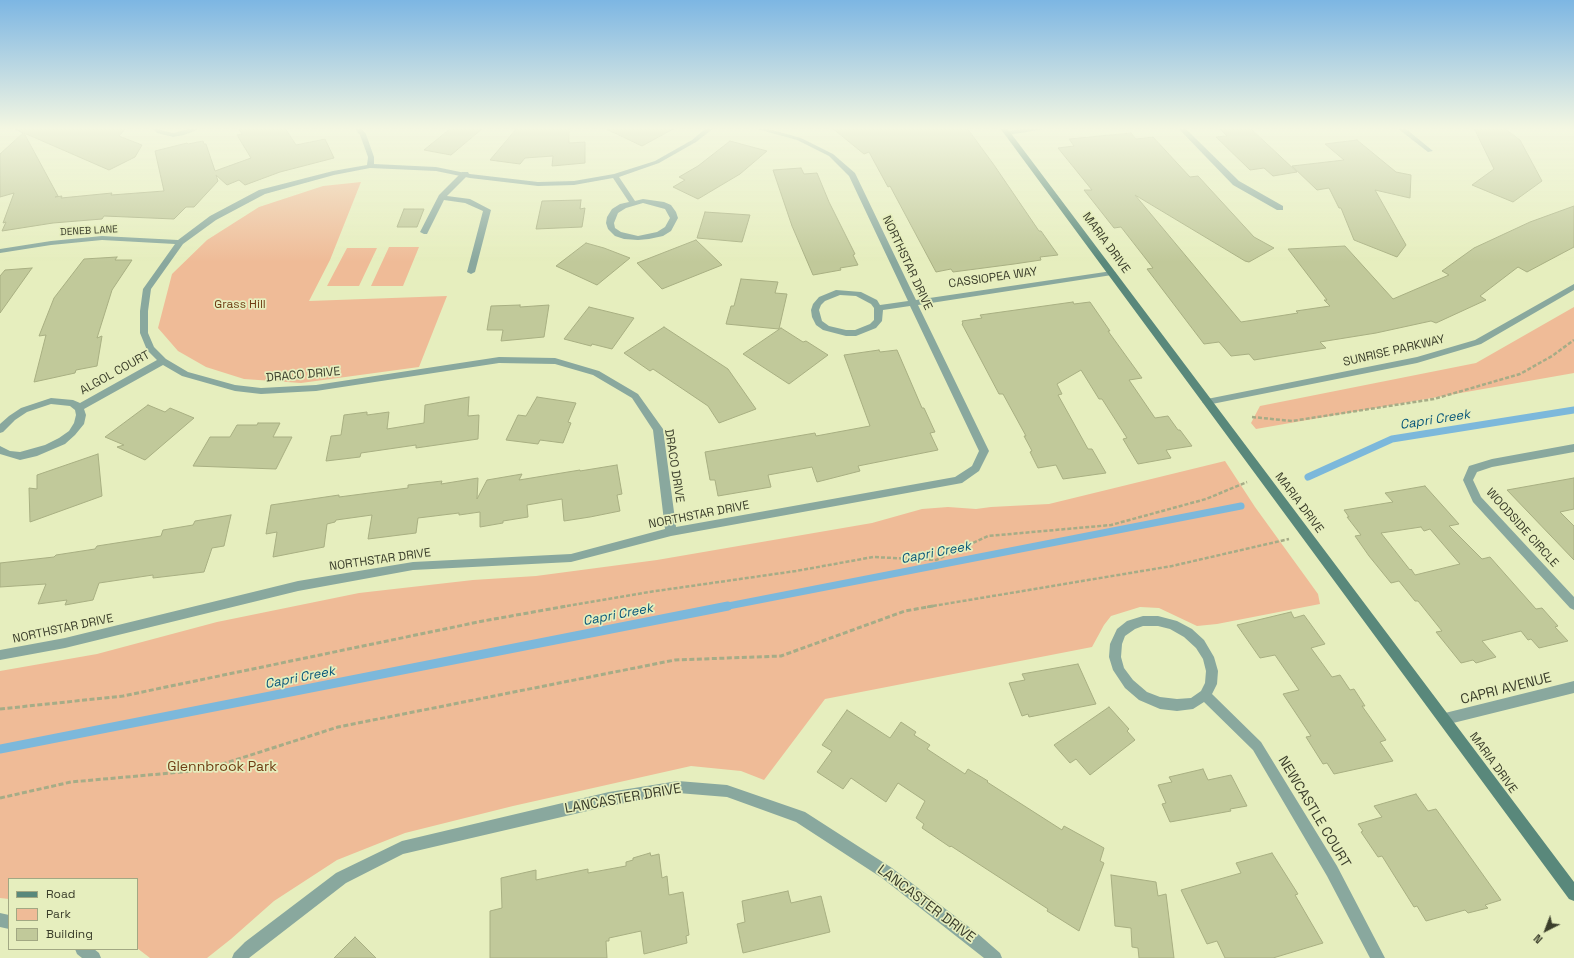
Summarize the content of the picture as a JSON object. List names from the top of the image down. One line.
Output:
{"streets":{"street":["DENEB LANE","MARIA DRIVE","NORTHSTAR DRIVE","CASSIOPEA WAY","SUNRISE PARKWAY","ALGOL COURT","DRACO DRIVE","WOODSIDE CIRCLE","CAPRI AVENUE","LANCASTER DRIVE","NEWCASTLE COURT"]},"crossings":[["DENEB LANE","DRACO DRIVE"],["MARIA DRIVE","CASSIOPEA WAY"],["MARIA DRIVE","SUNRISE PARKWAY"],["MARIA DRIVE","CAPRI AVENUE"],["NORTHSTAR DRIVE","CASSIOPEA WAY"],["NORTHSTAR DRIVE","DRACO DRIVE"],["ALGOL COURT","DRACO DRIVE"]],"water":["Capri Creek"],"parks":["Grass Hill","Glennbrook Park"],"legend":["Road","Park","Building"],"north":"bottom left"}
